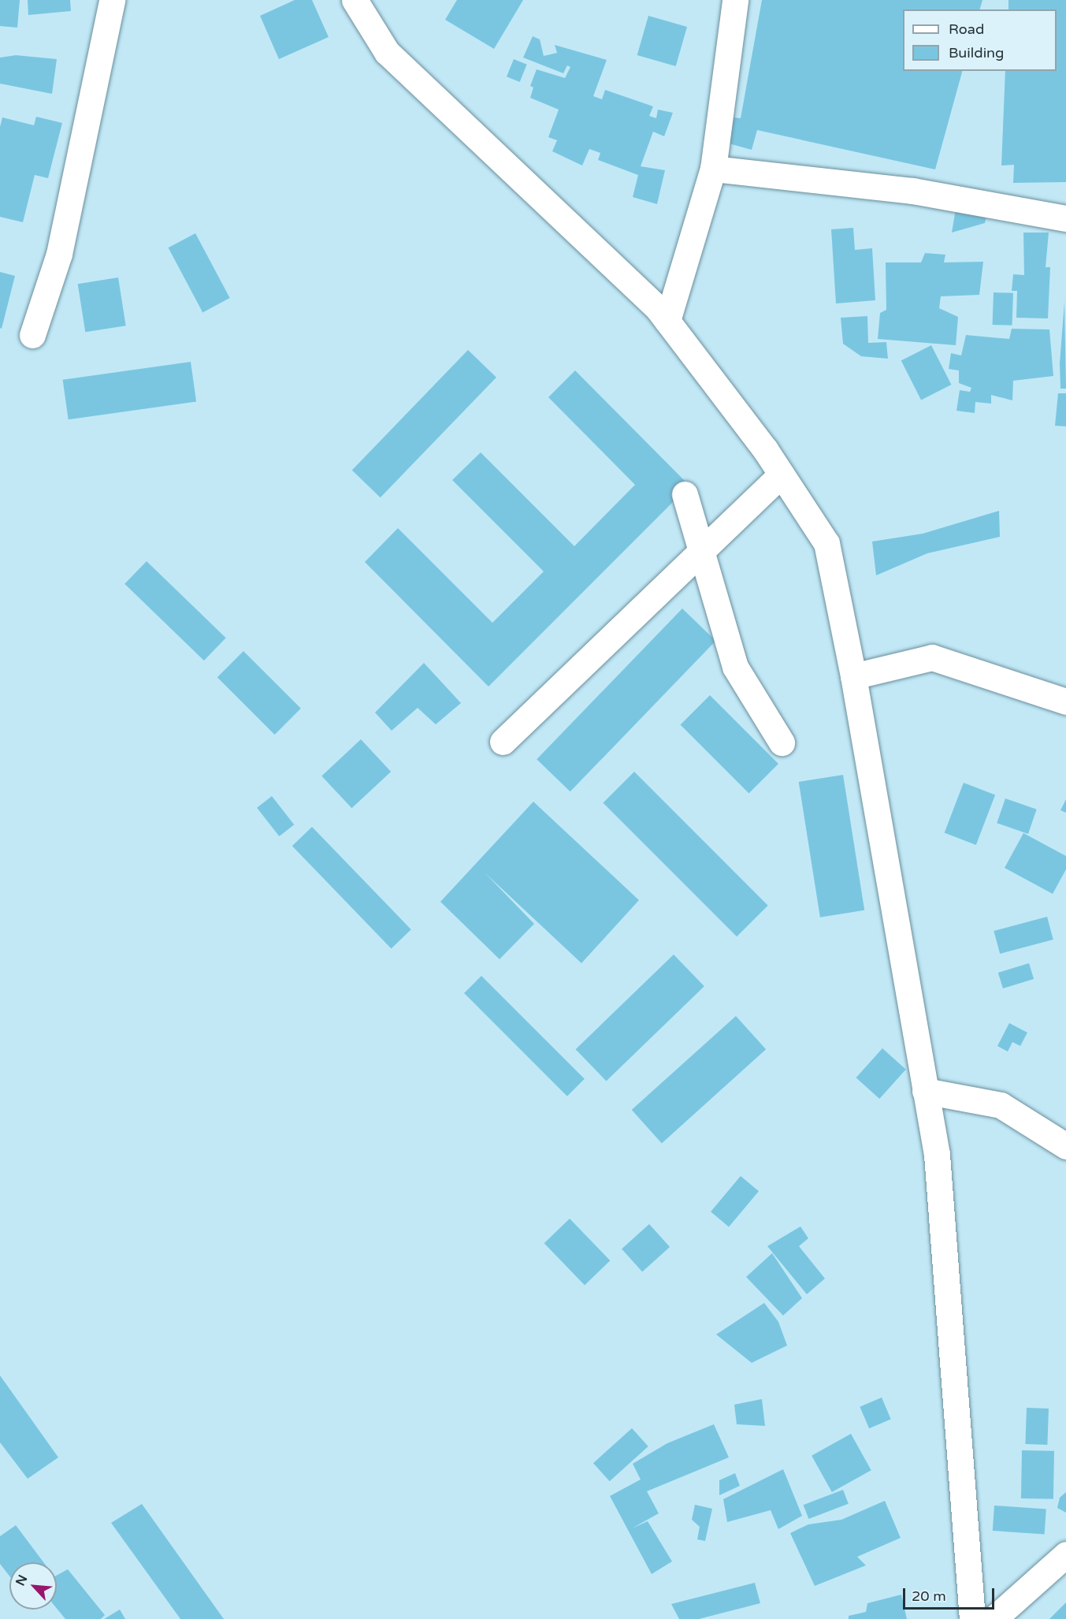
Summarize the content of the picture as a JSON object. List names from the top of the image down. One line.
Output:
{"legend":["Road","Building"],"scale_bar":"20 m","north":"top left"}
